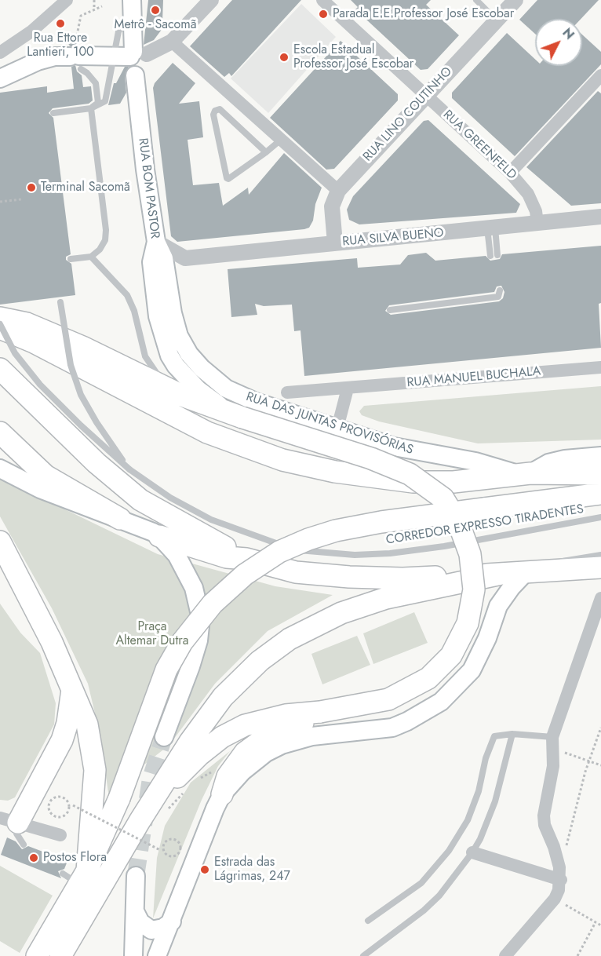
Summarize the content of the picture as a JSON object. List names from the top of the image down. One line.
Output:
{"streets":{"highway":["RUA DAS JUNTAS PROVISÓRIAS"],"main road":["RUA BOM PASTOR"],"street":["RUA LINO COUTINHO","RUA GREENFELD","RUA SILVA BUENO","RUA MANUEL BUCHALA"],"lane":["CORREDOR EXPRESSO TIRADENTES"]},"crossings":[["RUA LINO COUTINHO","RUA GREENFELD"],["RUA LINO COUTINHO","RUA SILVA BUENO"],["RUA GREENFELD","RUA SILVA BUENO"],["RUA BOM PASTOR","RUA DAS JUNTAS PROVISÓRIAS"]],"parks":["Praça Altemar Dutra"],"places":["Metrô - Sacomã","Parada E.E.Professor José Escobar","Rua Ettore Lantieri, 100","Escola Estadual Professor José Escobar","Terminal Sacomã","Postos Flora","Estrada das Lágrimas, 247"],"north":"top right"}
